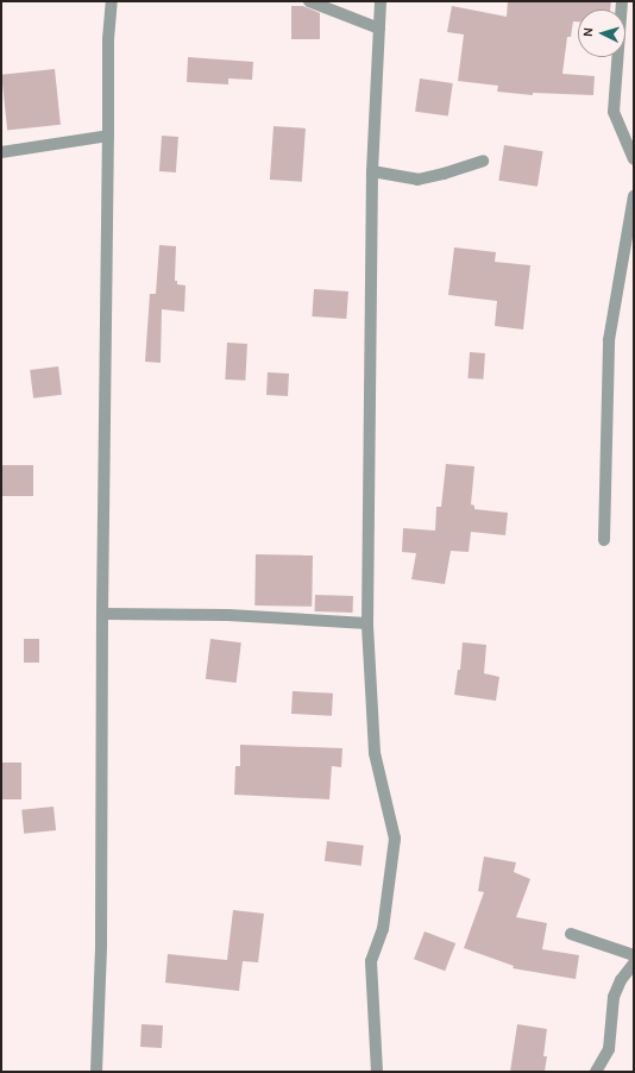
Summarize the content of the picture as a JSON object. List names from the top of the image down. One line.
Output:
{"north":"left"}
